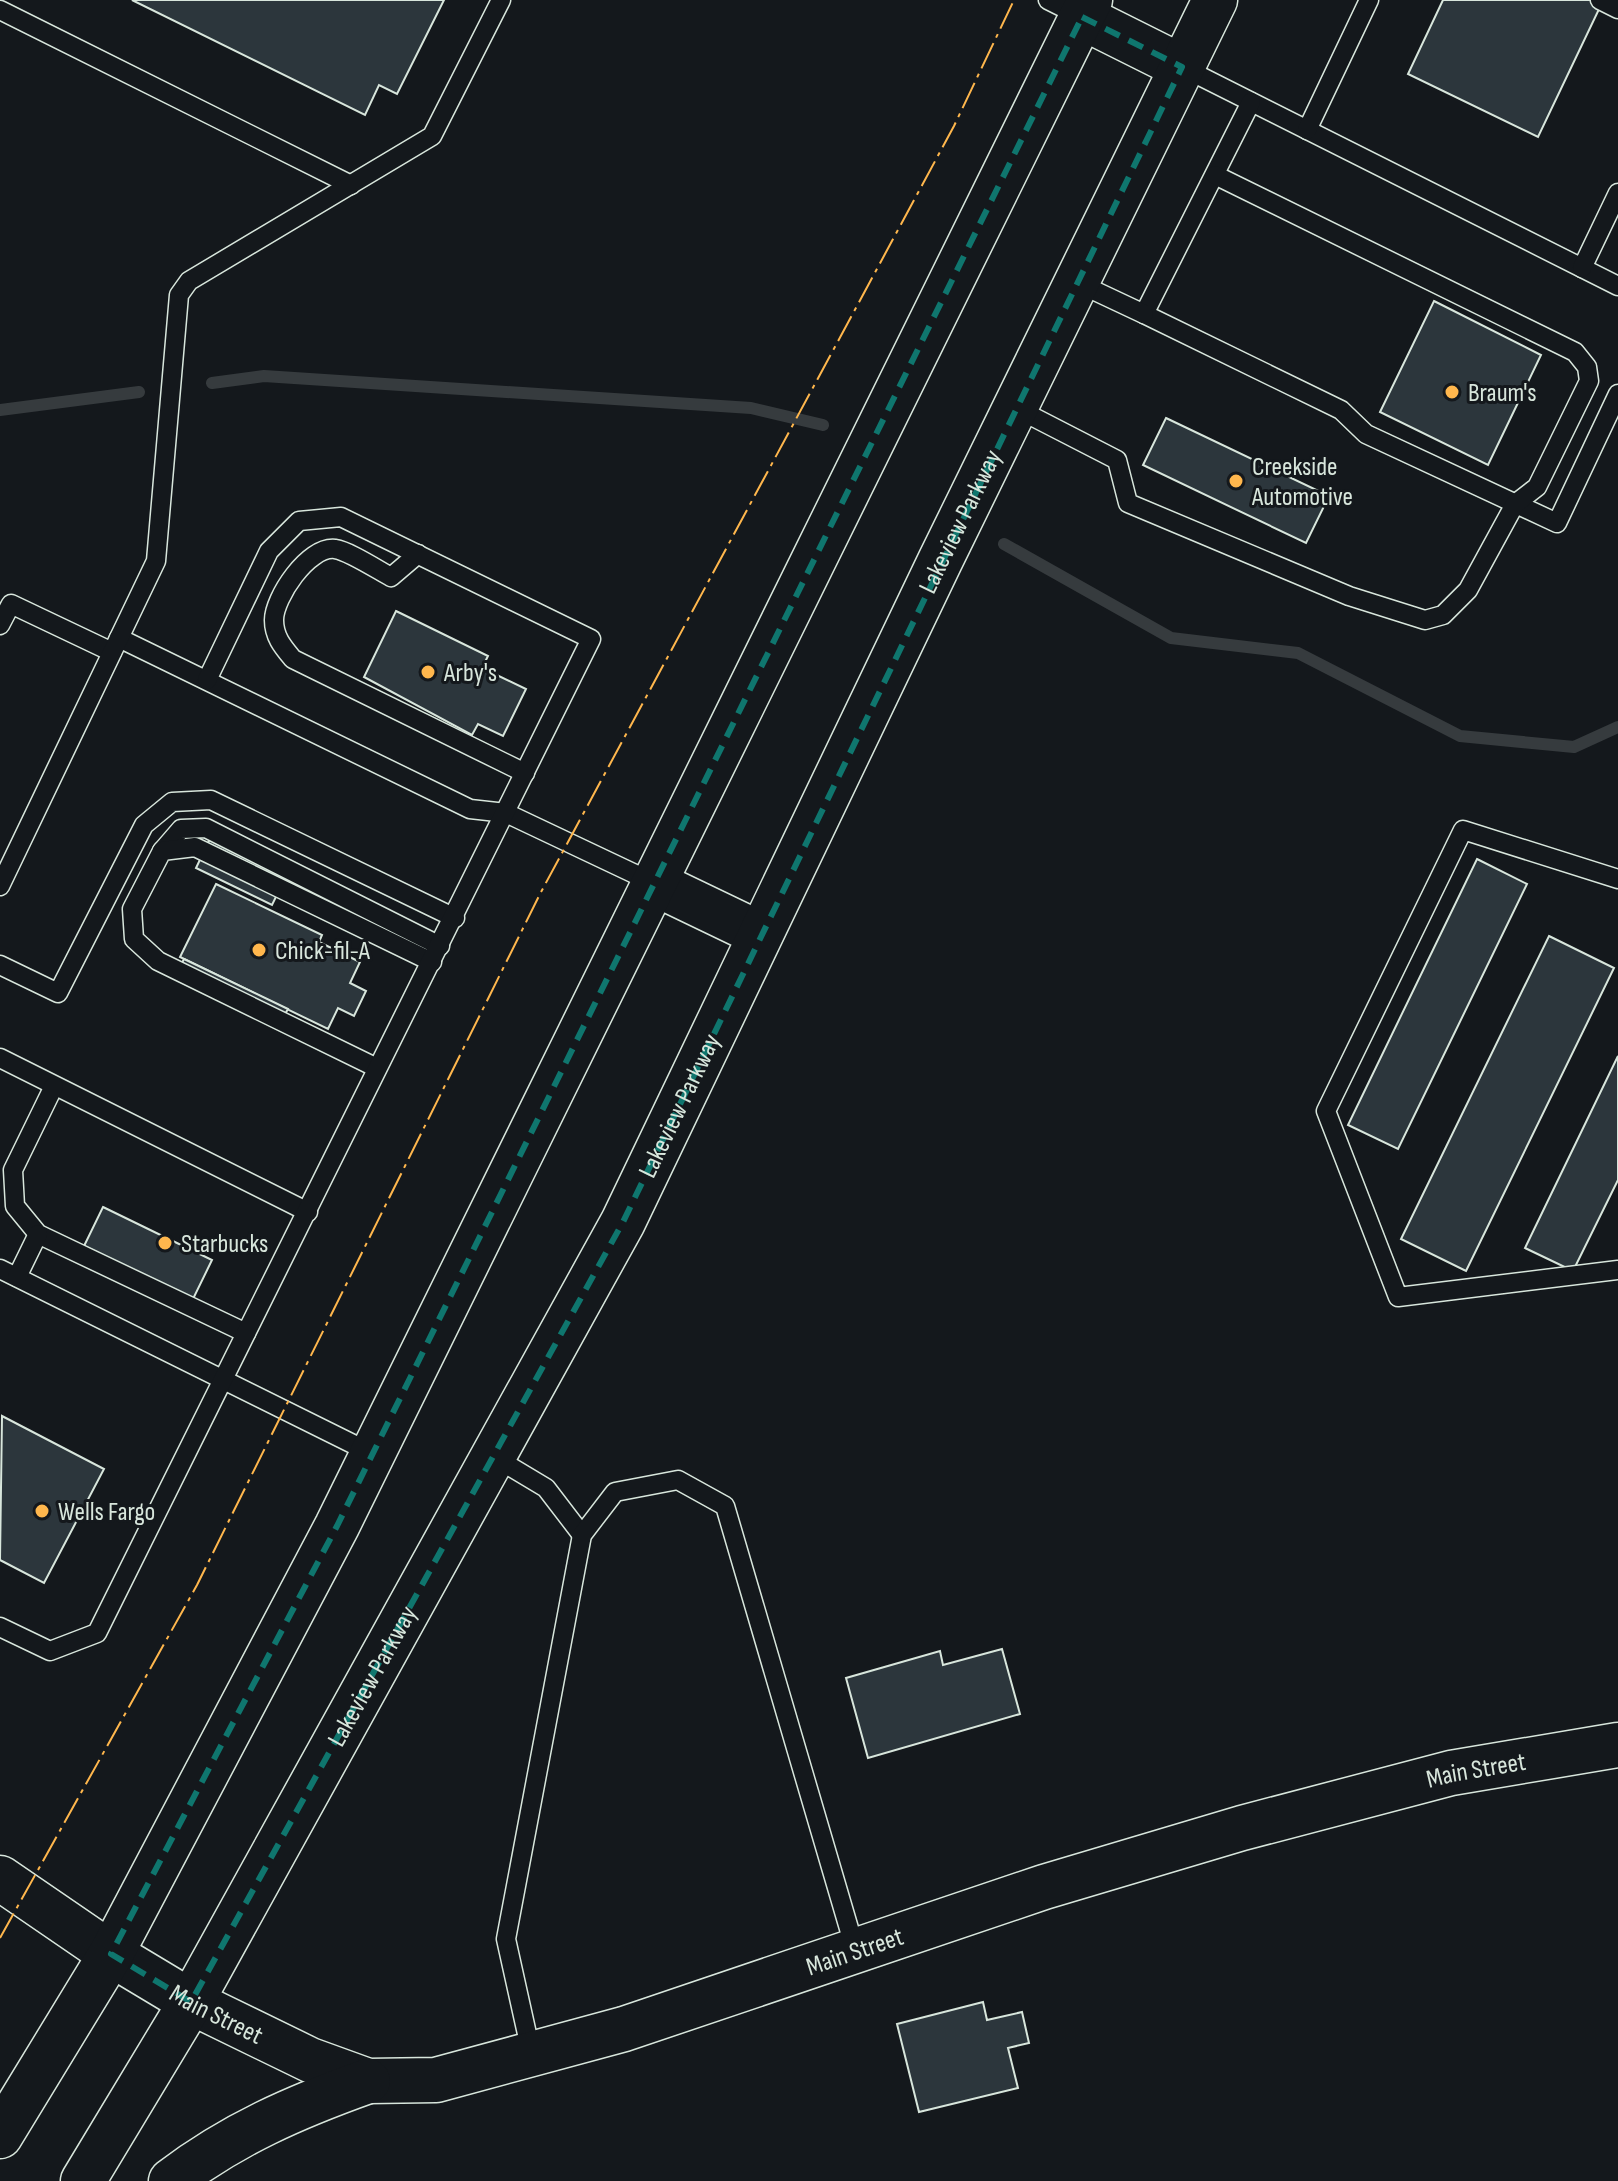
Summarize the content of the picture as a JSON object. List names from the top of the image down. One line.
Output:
{"streets":{"main road":["Lakeview Parkway","Main Street"]},"crossings":[["Lakeview Parkway","Main Street"]],"places":["Braum's","Creekside Automotive","Arby's","Chick-fil-A","Starbucks","Wells Fargo"]}
